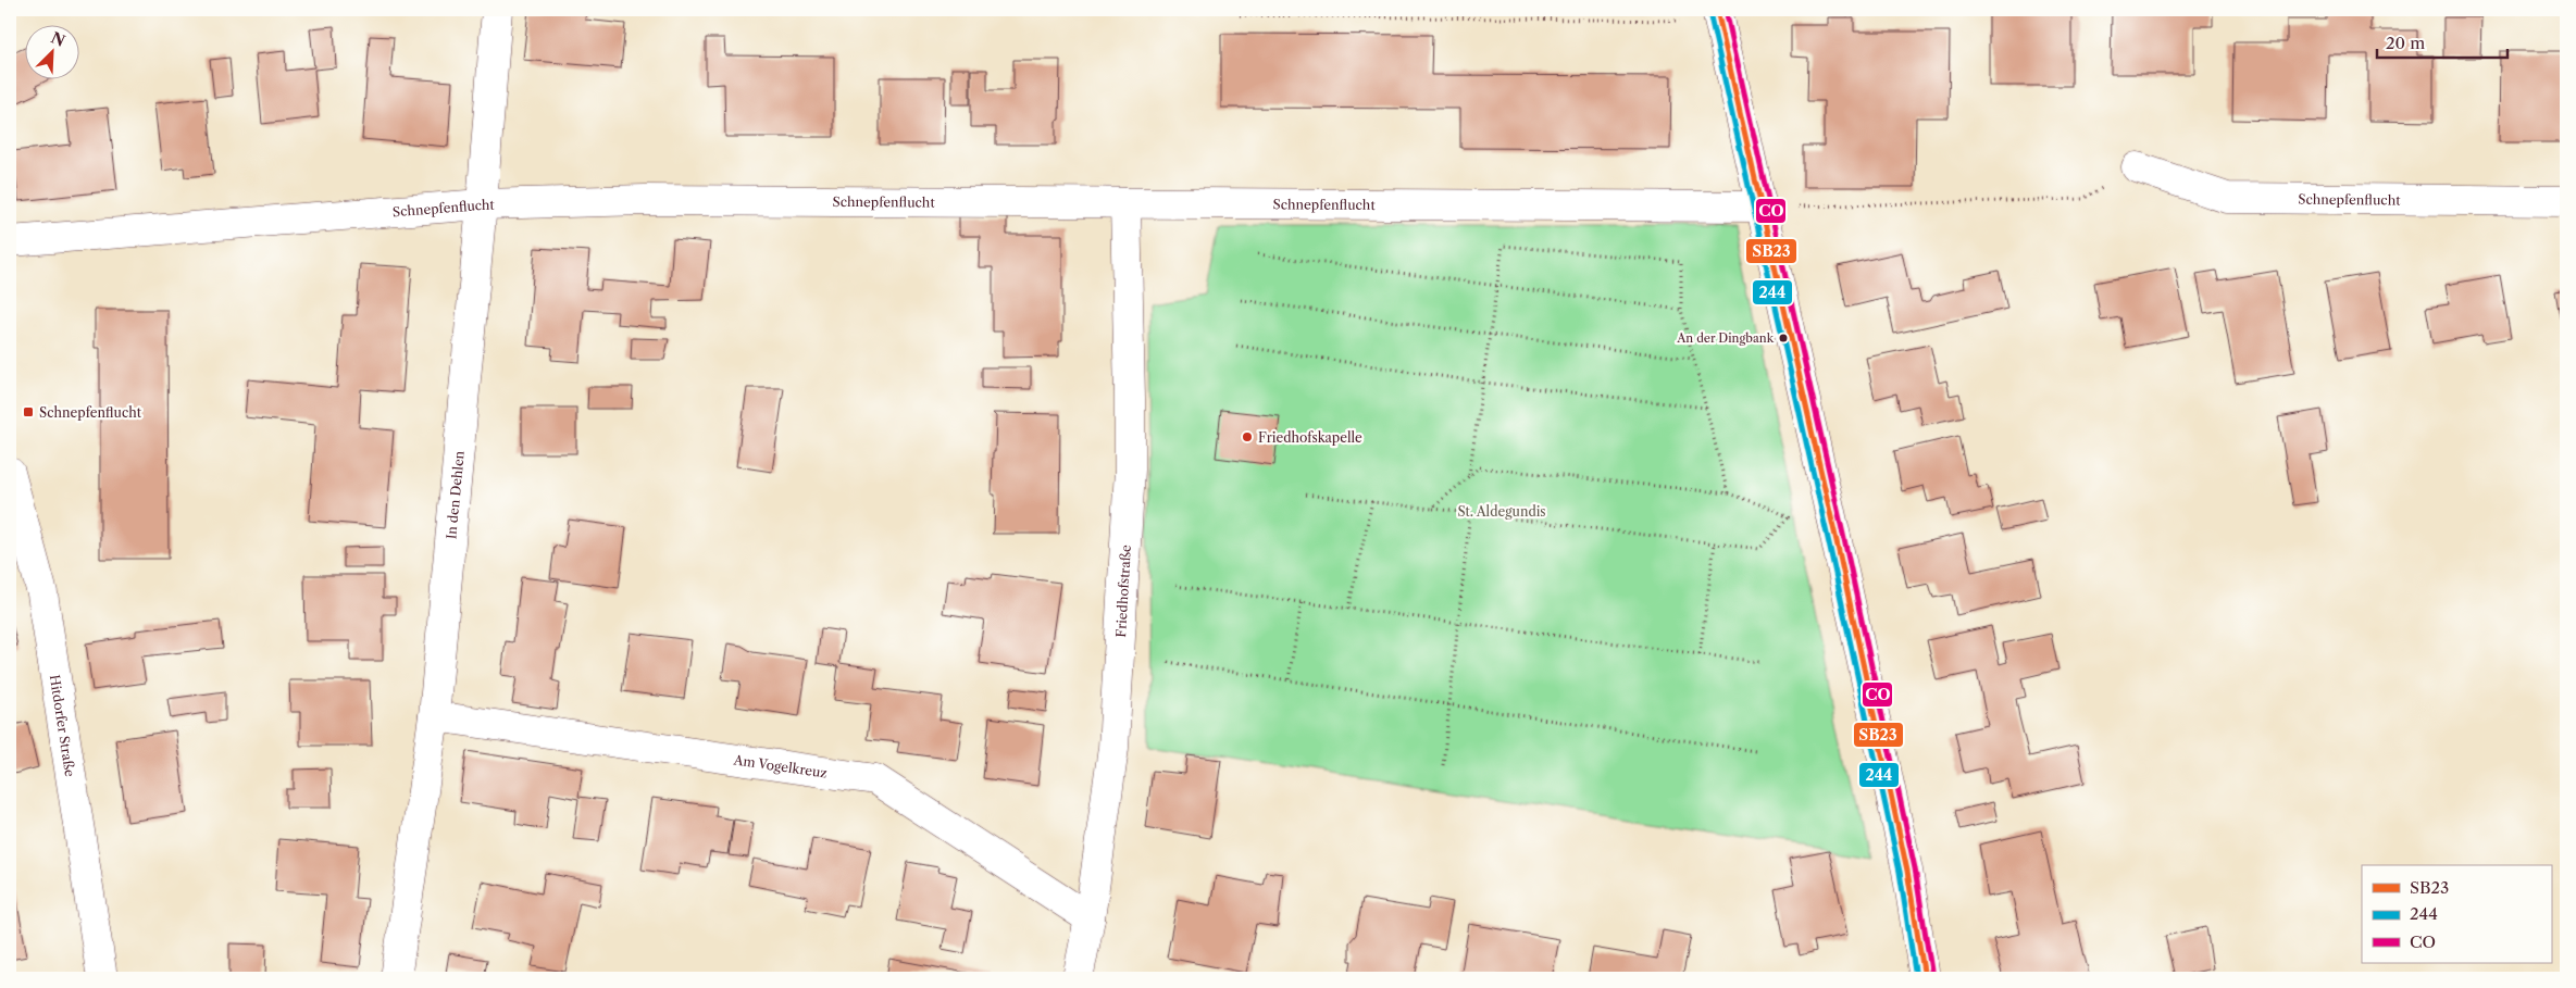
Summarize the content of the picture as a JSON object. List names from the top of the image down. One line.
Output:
{"streets":{"street":["Schnepfenflucht","In den Dehlen","Friedhofstraße","Hitdorfer Straße","Am Vogelkreuz"]},"crossings":[["Schnepfenflucht","In den Dehlen"],["Schnepfenflucht","Friedhofstraße"],["In den Dehlen","Am Vogelkreuz"],["Friedhofstraße","Am Vogelkreuz"]],"parks":["St. Aldegundis"],"places":{"other":["An der Dingbank","Friedhofskapelle"],"transit":["Schnepfenflucht"]},"lines":["transit line SB23","transit line CO","transit line 244"],"legend":["SB23","244","CO"],"scale_bar":"20 m","north":"top right"}
